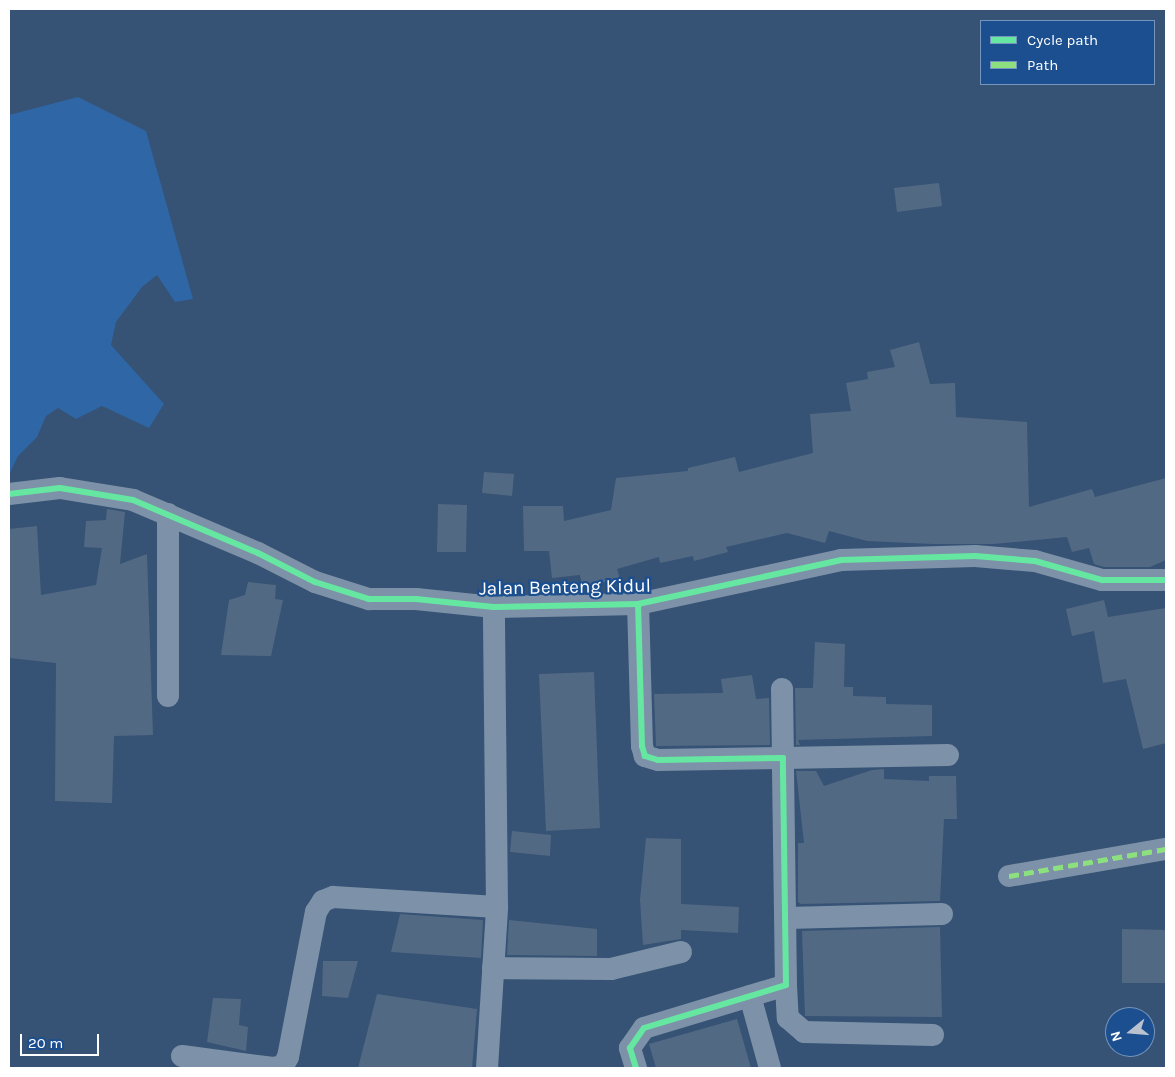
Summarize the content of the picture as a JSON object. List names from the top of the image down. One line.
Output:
{"streets":{"street":["Jalan Benteng Kidul"]},"legend":["Cycle path","Path"],"scale_bar":"20 m","north":"left"}
